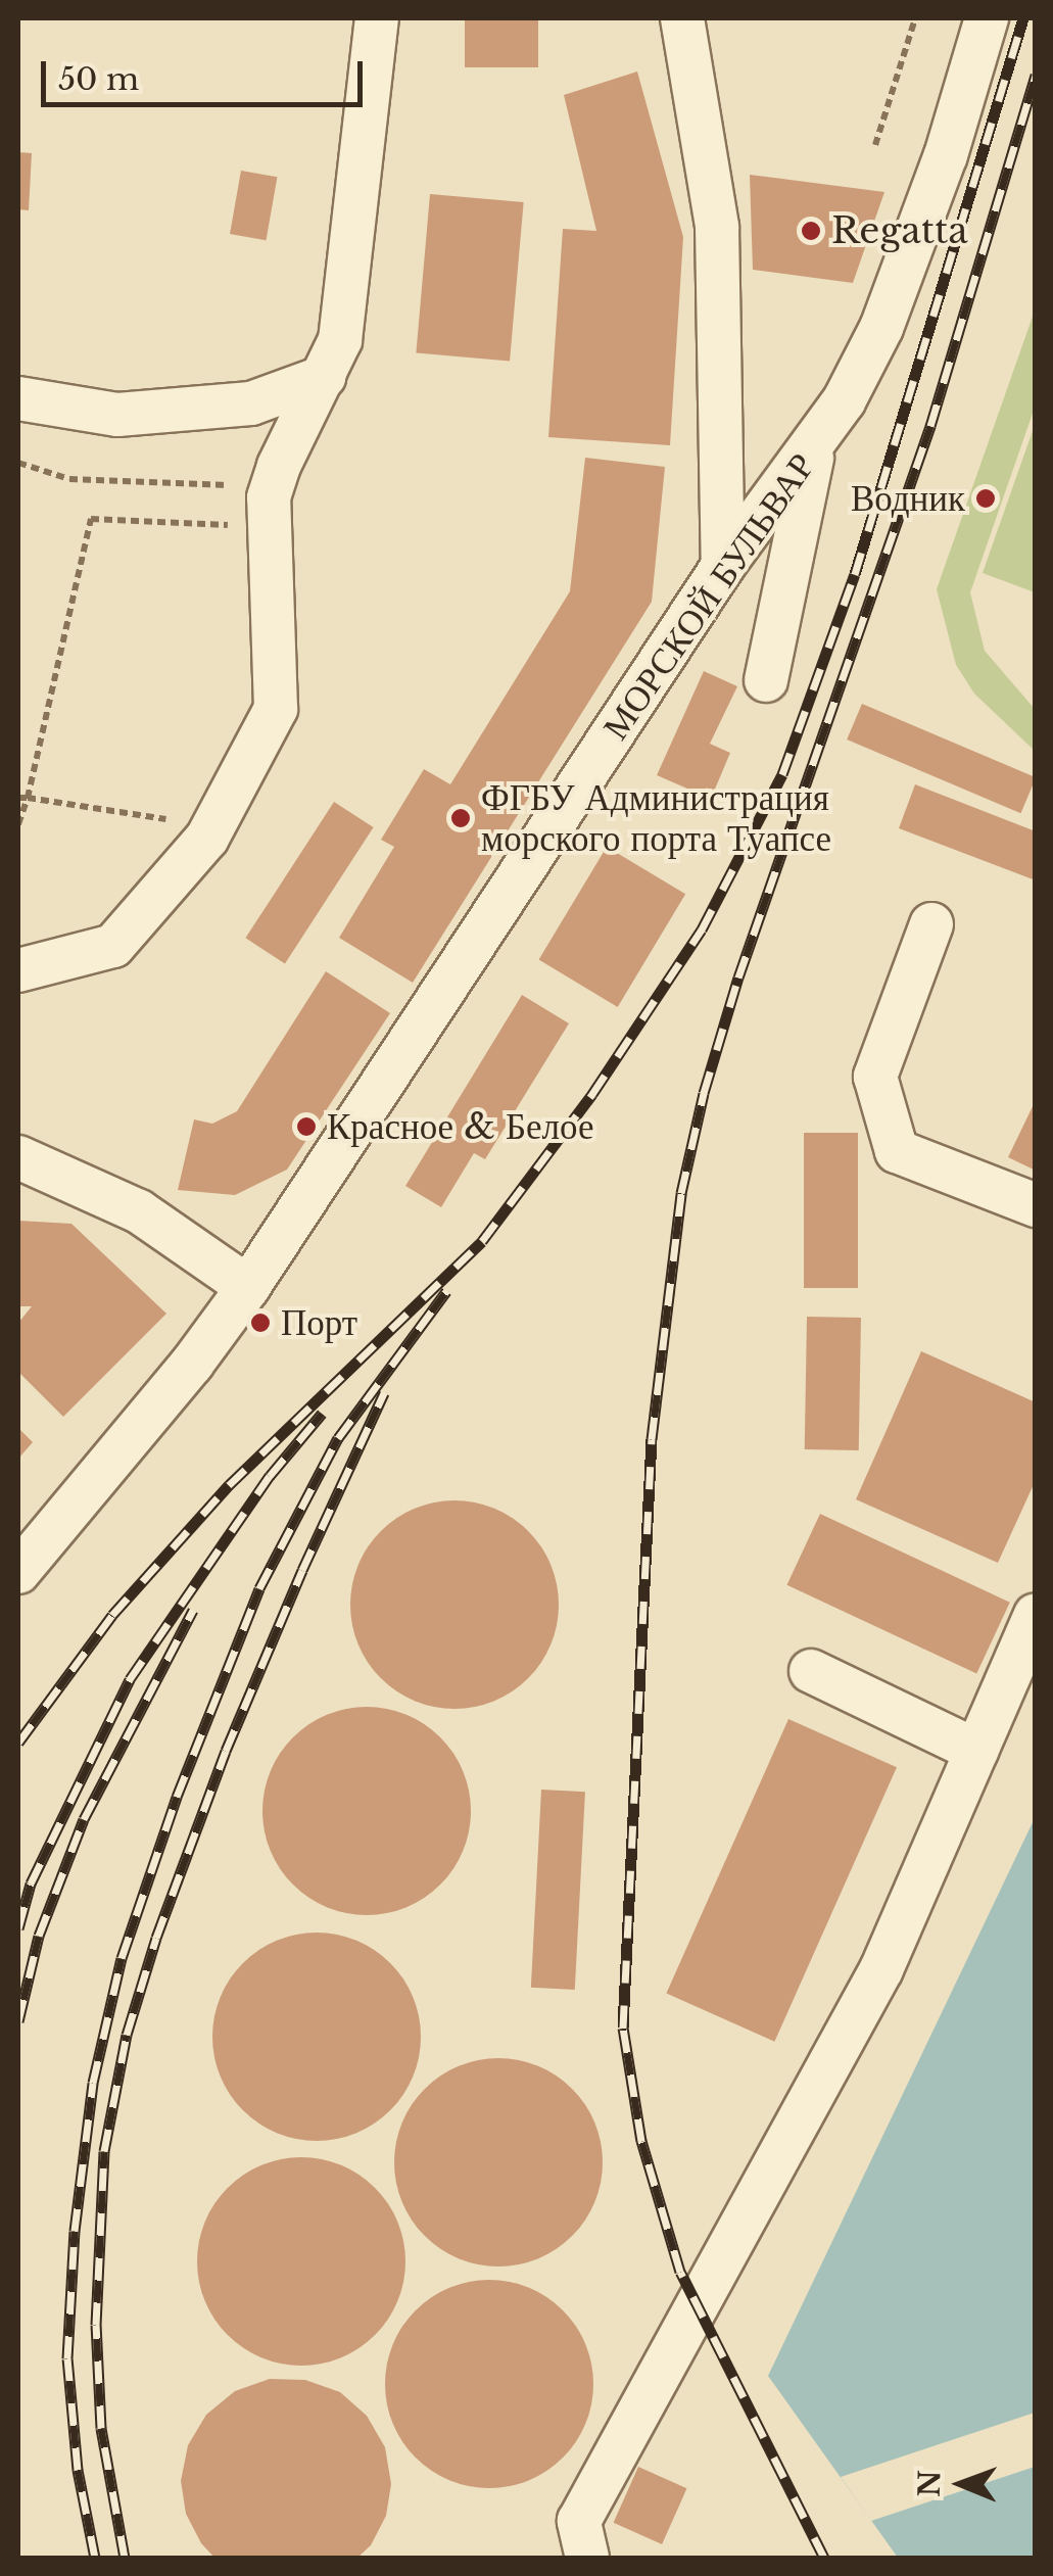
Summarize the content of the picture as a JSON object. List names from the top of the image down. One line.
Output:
{"streets":{"street":["МОРСКОЙ БУЛЬВАР"]},"places":["Regatta","Водник","ФГБУ Администрация морского порта Туапсе","Красное & Белое","Порт"],"scale_bar":"50 m","north":"left"}
